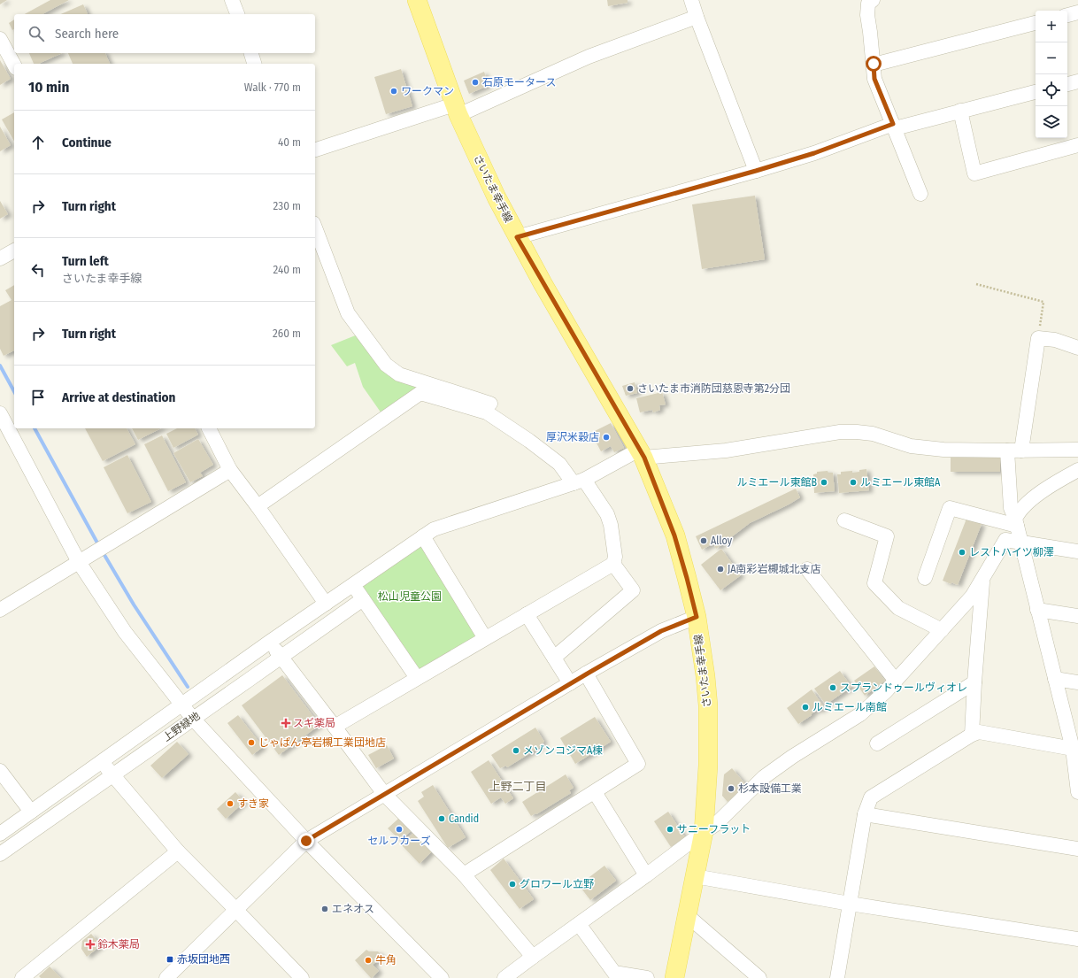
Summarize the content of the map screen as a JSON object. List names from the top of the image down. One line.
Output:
{"streets":{"main road":["さいたま幸手線"],"street":["上野緑地"]},"districts":["上野二丁目"],"parks":["松山児童公園"],"places":{"other":["石原モータース","ワークマン","さいたま市消防団慈恩寺第2分団","厚沢米穀店","ルミエール東館B","ルミエール東館A","Alloy","レストハイツ柳澤","JA南彩岩槻城北支店","スプランドゥールヴィオレ","ルミエール南館","じゃぱん亭岩槻工業団地店","メゾンコジマA棟","杉本設備工業","すき家","Candid","セルフカーズ","サニーフラット","グロワール立野","エネオス","牛角"],"health":["スギ薬局","鈴木薬局"],"transit":["赤坂団地西"]},"page":{"map_buttons":["+","−"],"search":"Search here","heading":["10 min","Walk · 770 m"],"list":[["Continue","40 m"],["Turn right","230 m"],["Turn left","さいたま幸手線","240 m"],["Turn right","260 m"],"Arrive at destination"]}}
